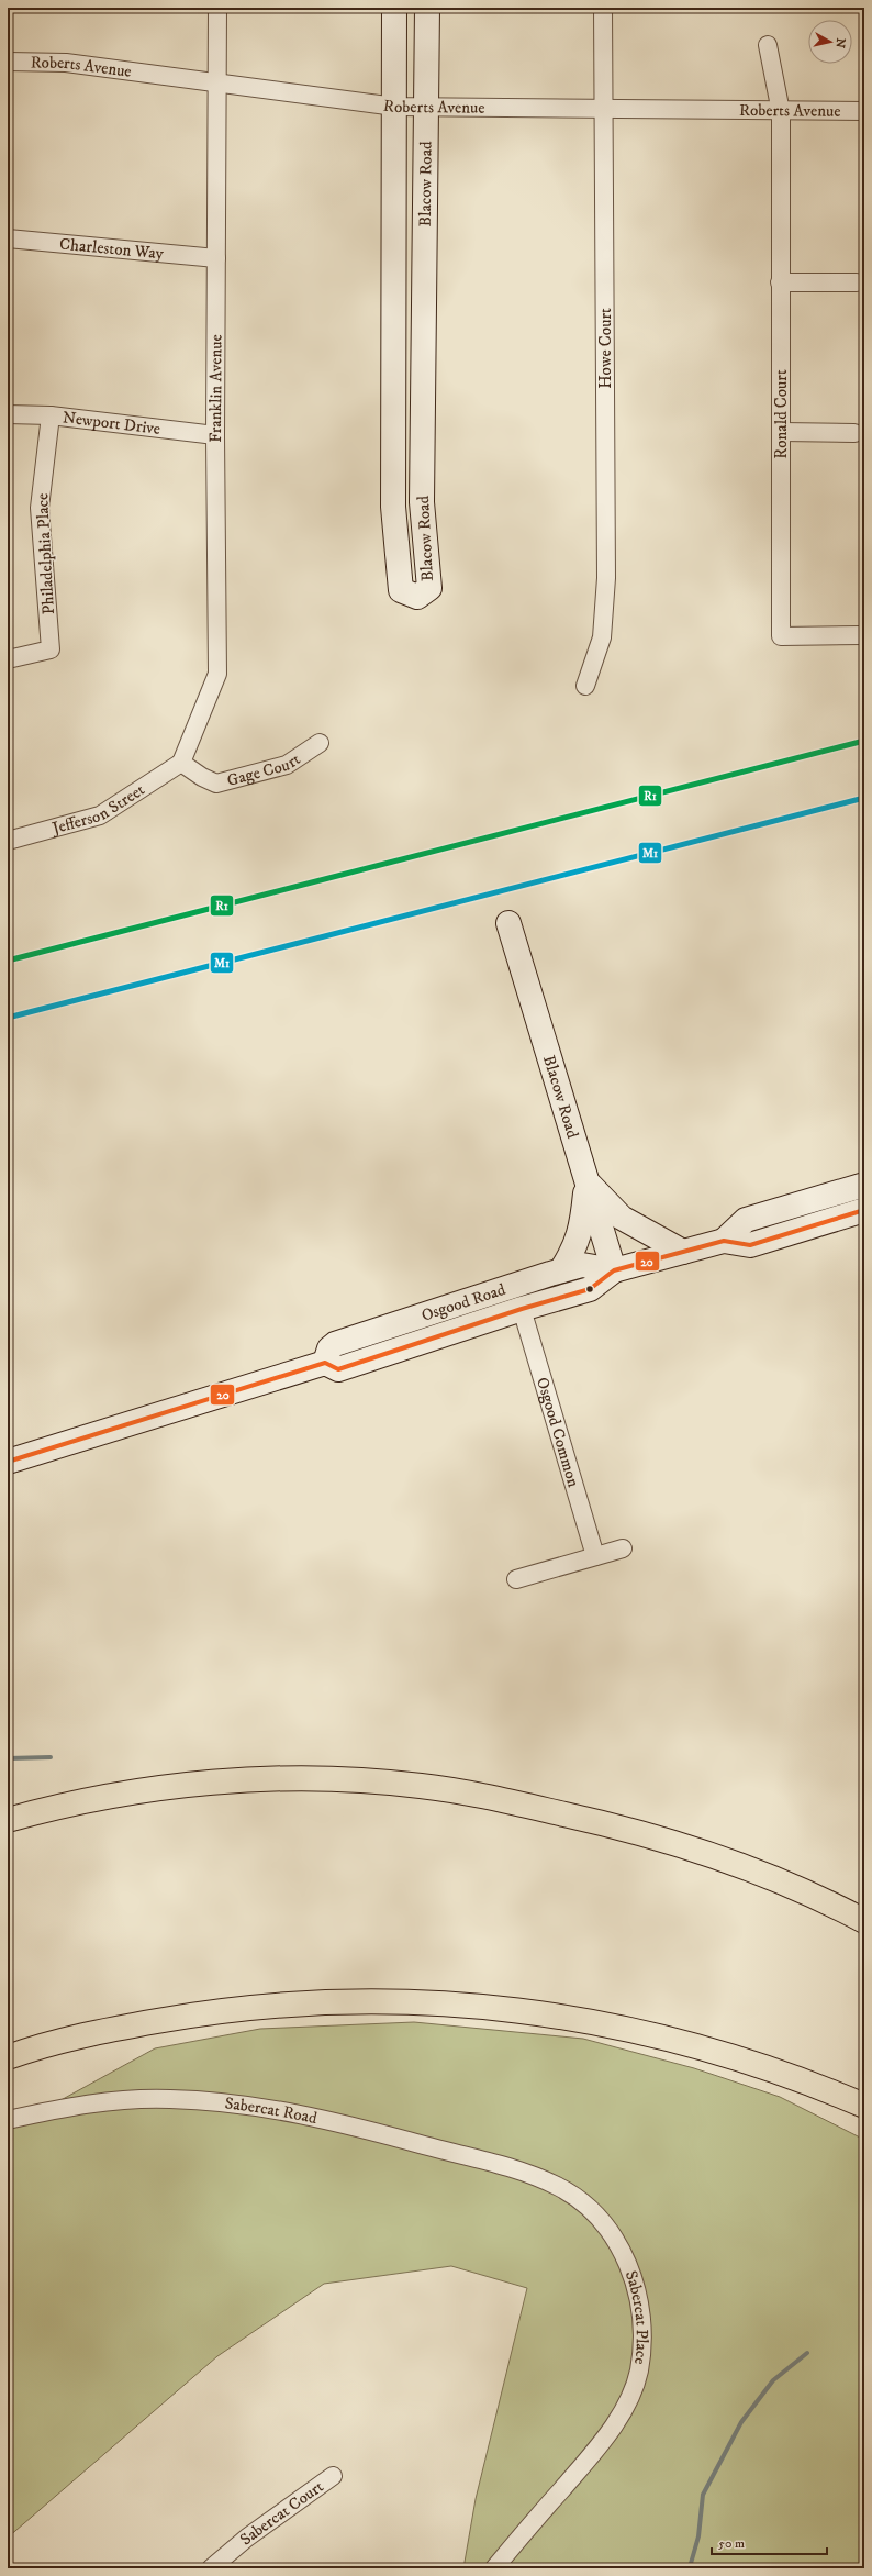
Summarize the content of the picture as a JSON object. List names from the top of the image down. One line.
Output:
{"streets":{"main road":["Blacow Road","Osgood Road"],"street":["Roberts Avenue","Charleston Way","Howe Court","Franklin Avenue","Ronald Court","Newport Drive","Philadelphia Place","Gage Court","Jefferson Street","Osgood Common","Sabercat Road","Sabercat Place","Sabercat Court"]},"crossings":[["Roberts Avenue","Blacow Road"],["Roberts Avenue","Howe Court"],["Roberts Avenue","Franklin Avenue"],["Roberts Avenue","Ronald Court"],["Blacow Road","Osgood Road"],["Charleston Way","Franklin Avenue"],["Franklin Avenue","Newport Drive"],["Franklin Avenue","Gage Court"],["Franklin Avenue","Jefferson Street"],["Newport Drive","Philadelphia Place"],["Gage Court","Jefferson Street"],["Osgood Road","Osgood Common"],["Sabercat Road","Sabercat Place"]],"lines":["transit line R1","transit line M1","transit line 20"],"scale_bar":"50 m","north":"right"}
